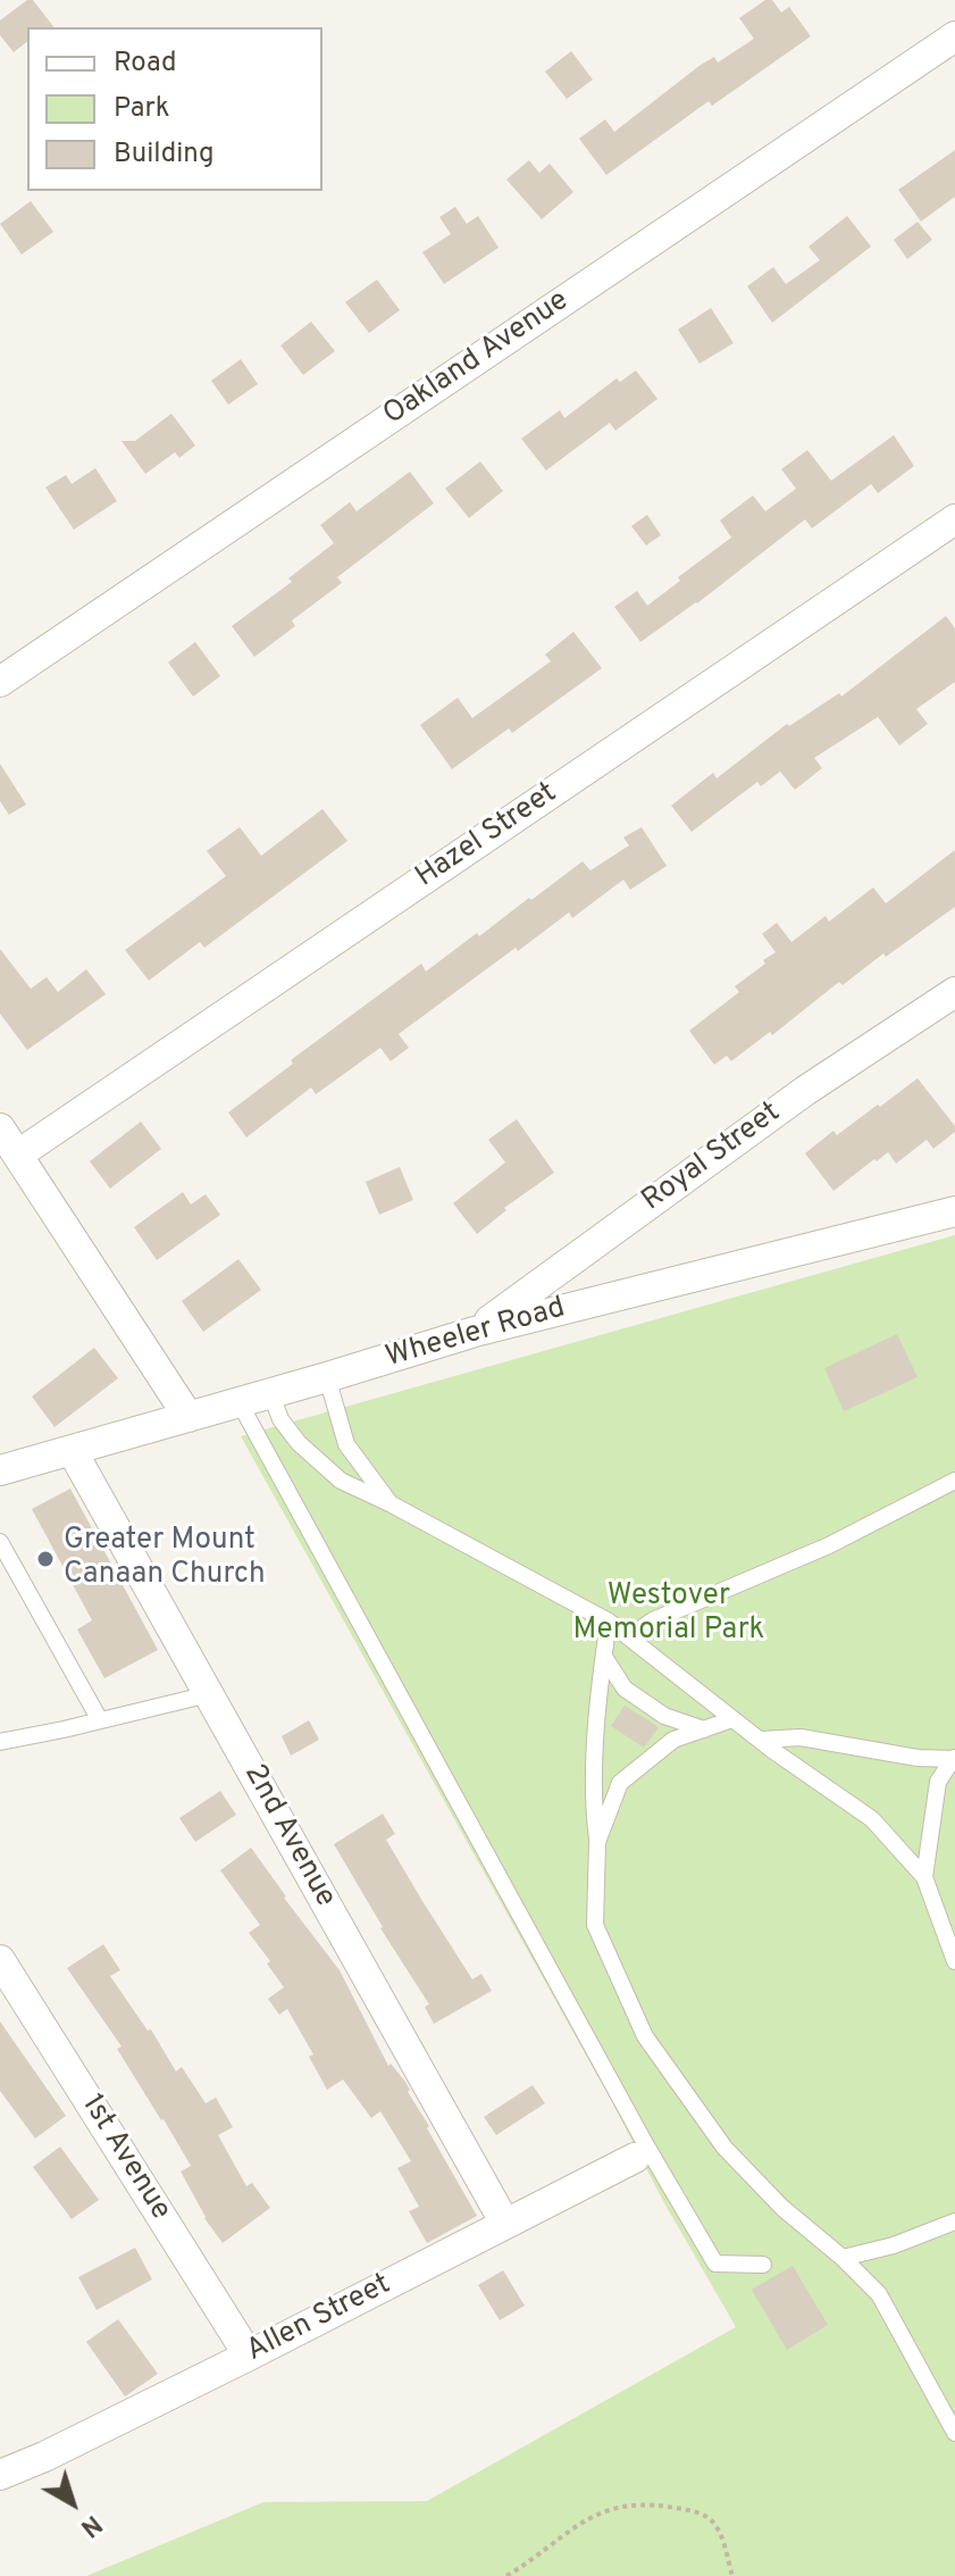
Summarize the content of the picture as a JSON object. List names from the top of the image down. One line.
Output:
{"streets":{"street":["Oakland Avenue","Hazel Street","Royal Street","Wheeler Road","2nd Avenue","1st Avenue","Allen Street"]},"crossings":[["Royal Street","Wheeler Road"],["Wheeler Road","2nd Avenue"],["2nd Avenue","Allen Street"],["1st Avenue","Allen Street"]],"parks":["Westover Memorial Park"],"places":["Greater Mount Canaan Church"],"legend":["Road","Park","Building"],"north":"bottom right"}
